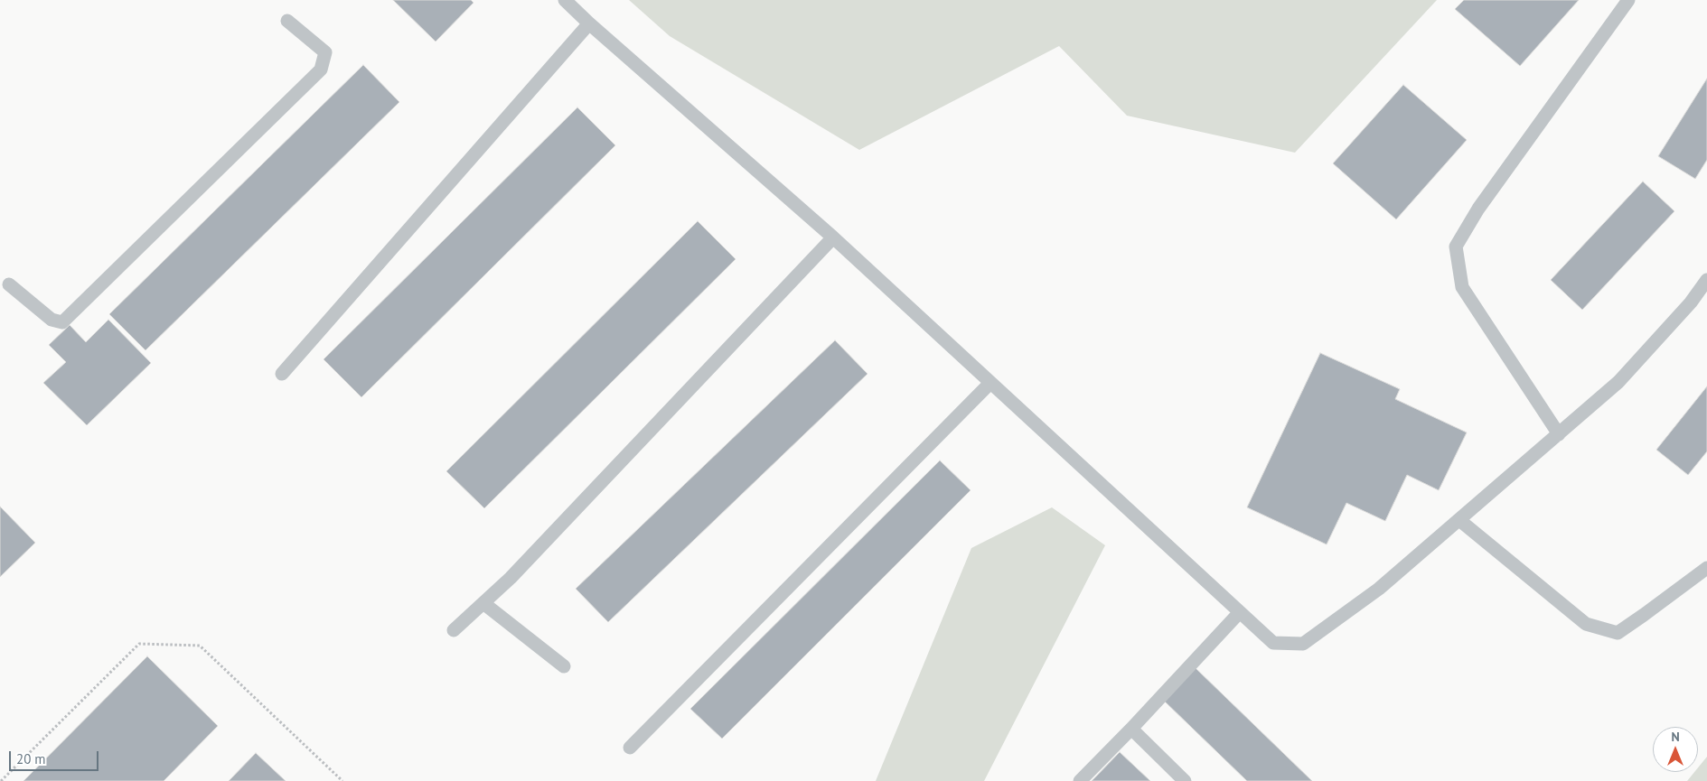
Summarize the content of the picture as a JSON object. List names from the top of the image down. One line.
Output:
{"scale_bar":"20 m","north":"top"}
